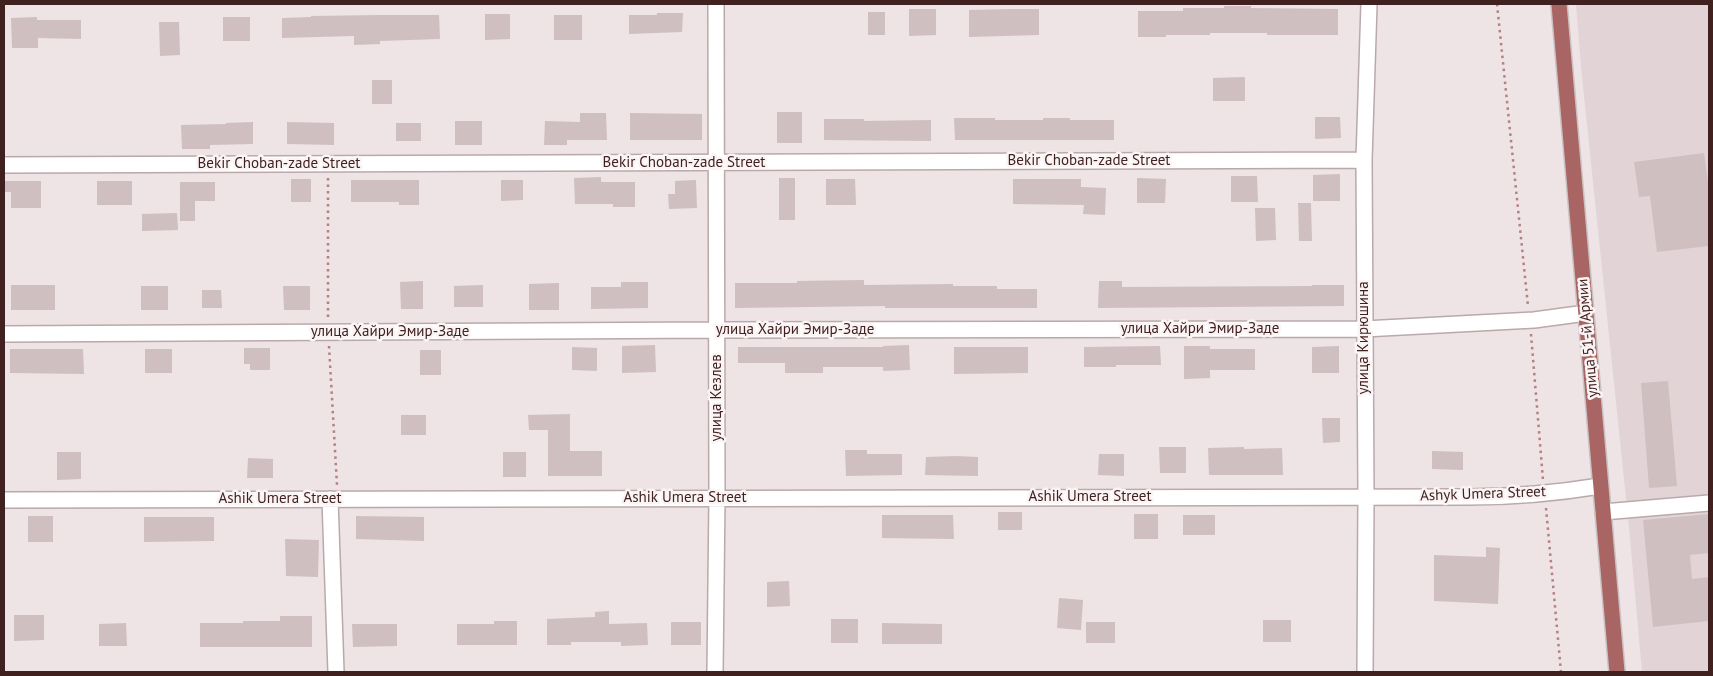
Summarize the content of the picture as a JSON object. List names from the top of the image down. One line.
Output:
{"streets":{"main road":["улица 51-й Армии"],"street":["Bekir Choban-zade Street","улица Хайри Эмир-Заде","улица Кирюшина","улица Кезлев","Ashyk Umera Street","Ashik Umera Street"]},"crossings":[["Bekir Choban-zade Street","улица Кирюшина"],["Bekir Choban-zade Street","улица Кезлев"],["улица Хайри Эмир-Заде","улица Кирюшина"],["улица Хайри Эмир-Заде","улица 51-й Армии"],["улица Хайри Эмир-Заде","улица Кезлев"],["улица Кирюшина","Ashyk Umera Street"],["улица Кирюшина","Ashik Umera Street"],["улица 51-й Армии","Ashyk Umera Street"],["улица Кезлев","Ashik Umera Street"],["Ashyk Umera Street","Ashik Umera Street"]]}
